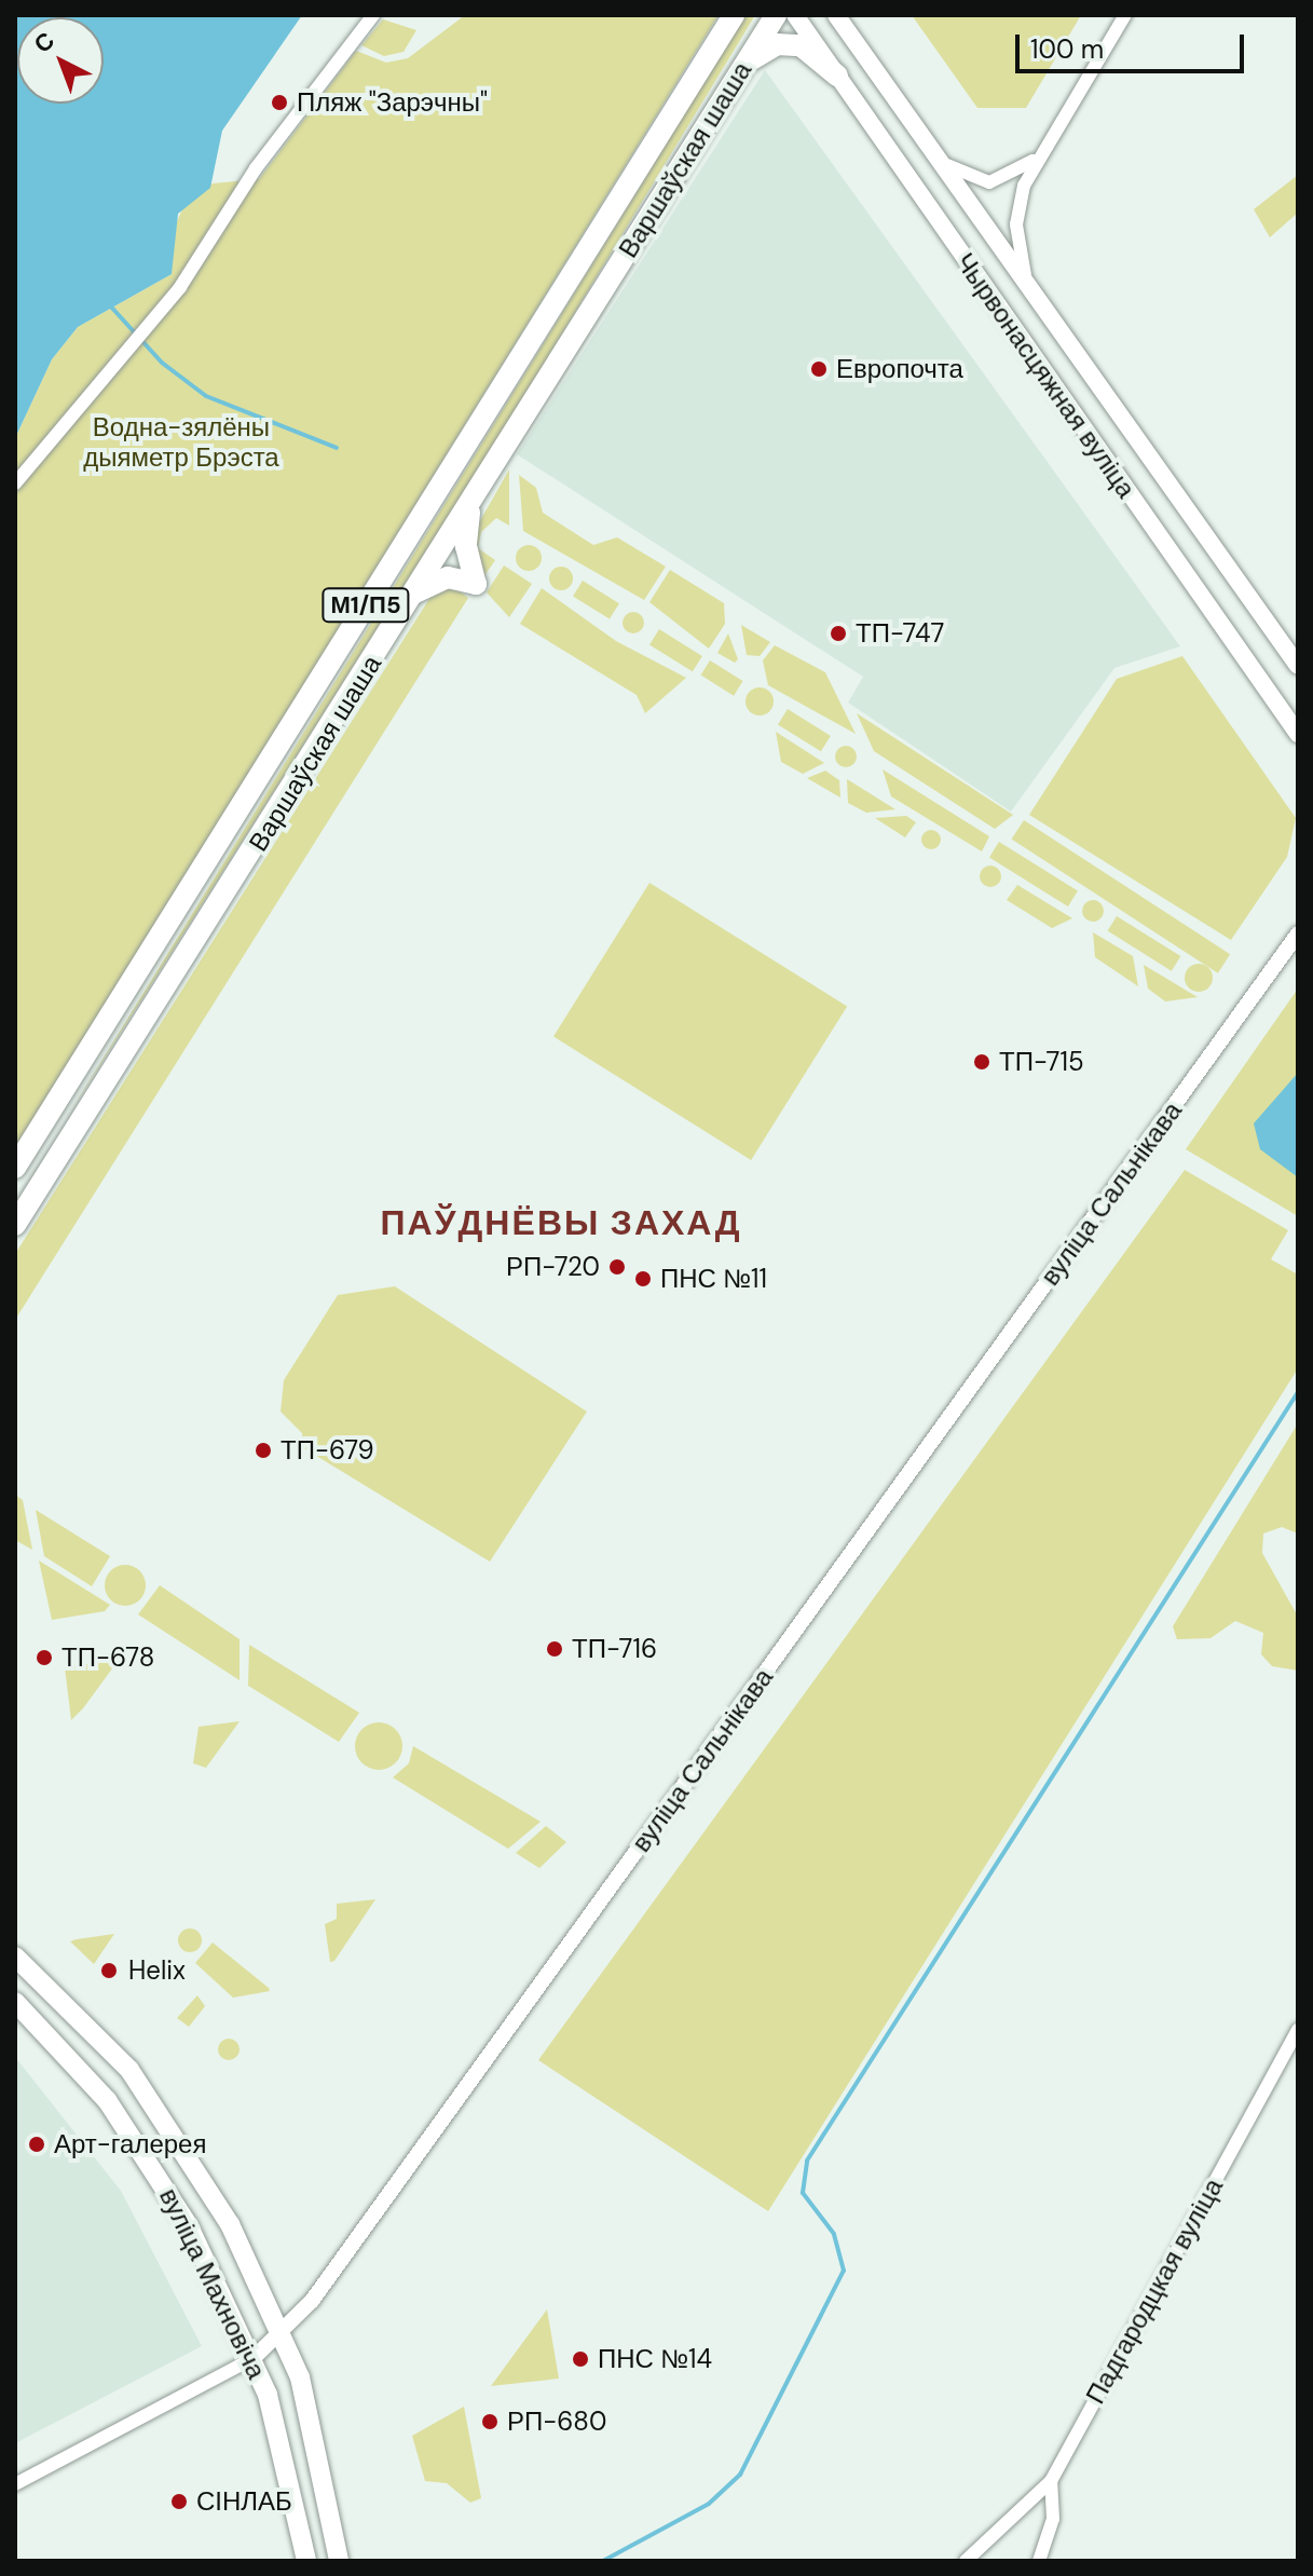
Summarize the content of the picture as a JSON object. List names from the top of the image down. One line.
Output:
{"streets":{"highway":["Варшаўская шаша","М1/П5"],"main road":["Чырвонасцяжная вуліца","вуліца Махновіча"],"street":["вуліца Сальнікава","Падгародцкая вуліца"]},"crossings":[["вуліца Сальнікава","вуліца Махновіча"]],"districts":["ПАЎДНЁВЫ ЗАХАД"],"parks":["Водна-зялёны дыяметр Брэста"],"places":["Пляж \"Зарэчны\"","Европочта","ТП-747","ТП-715","РП-720","ПНС №11","ТП-679","ТП-716","ТП-678","Helix","Арт-галерея","ПНС №14","РП-680","СІНЛАБ"],"scale_bar":"100 m","north":"top left"}
